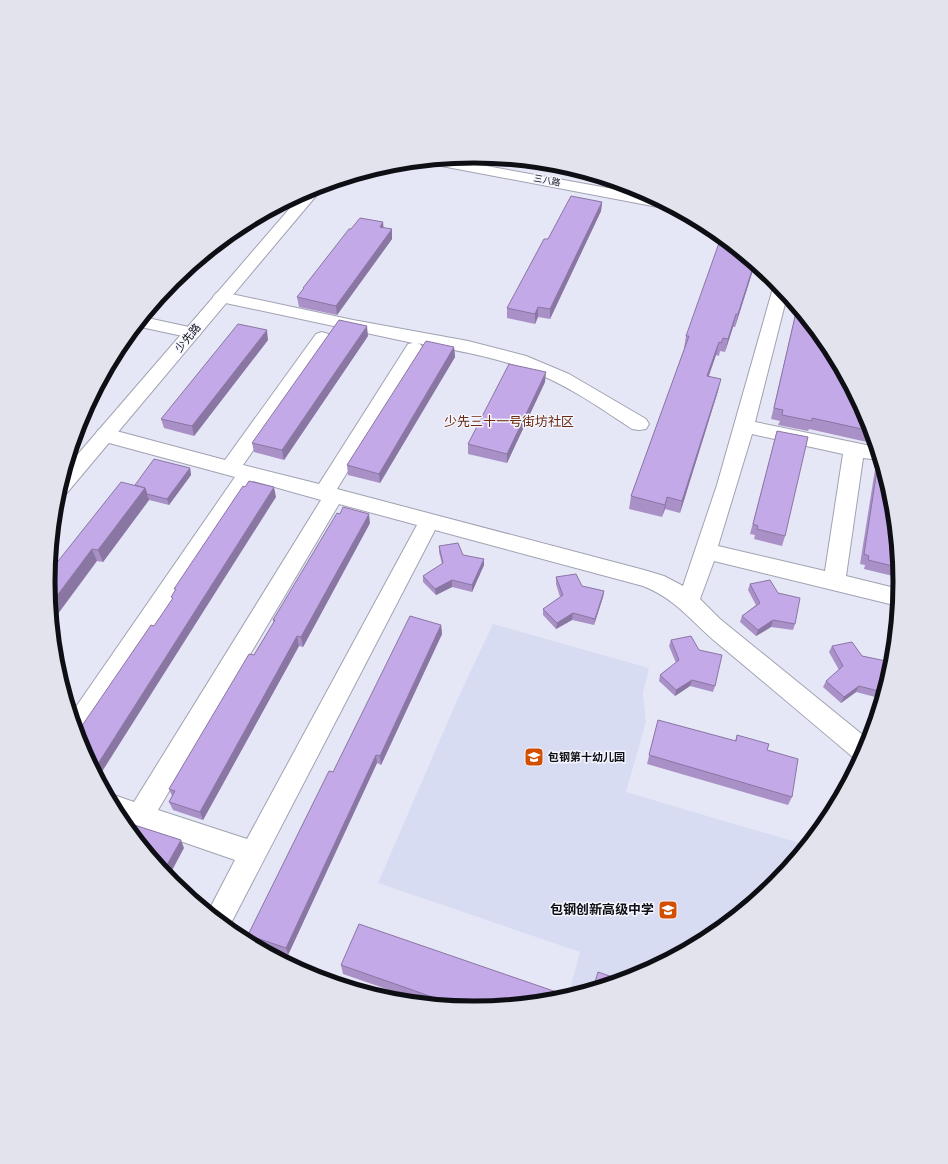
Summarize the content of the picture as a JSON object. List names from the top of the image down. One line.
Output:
{"streets":{"street":["三八路","少先路"]},"districts":["少先三十一号街坊社区"],"places":{"school or university":["包钢第十幼儿园","包钢创新高级中学"]}}
